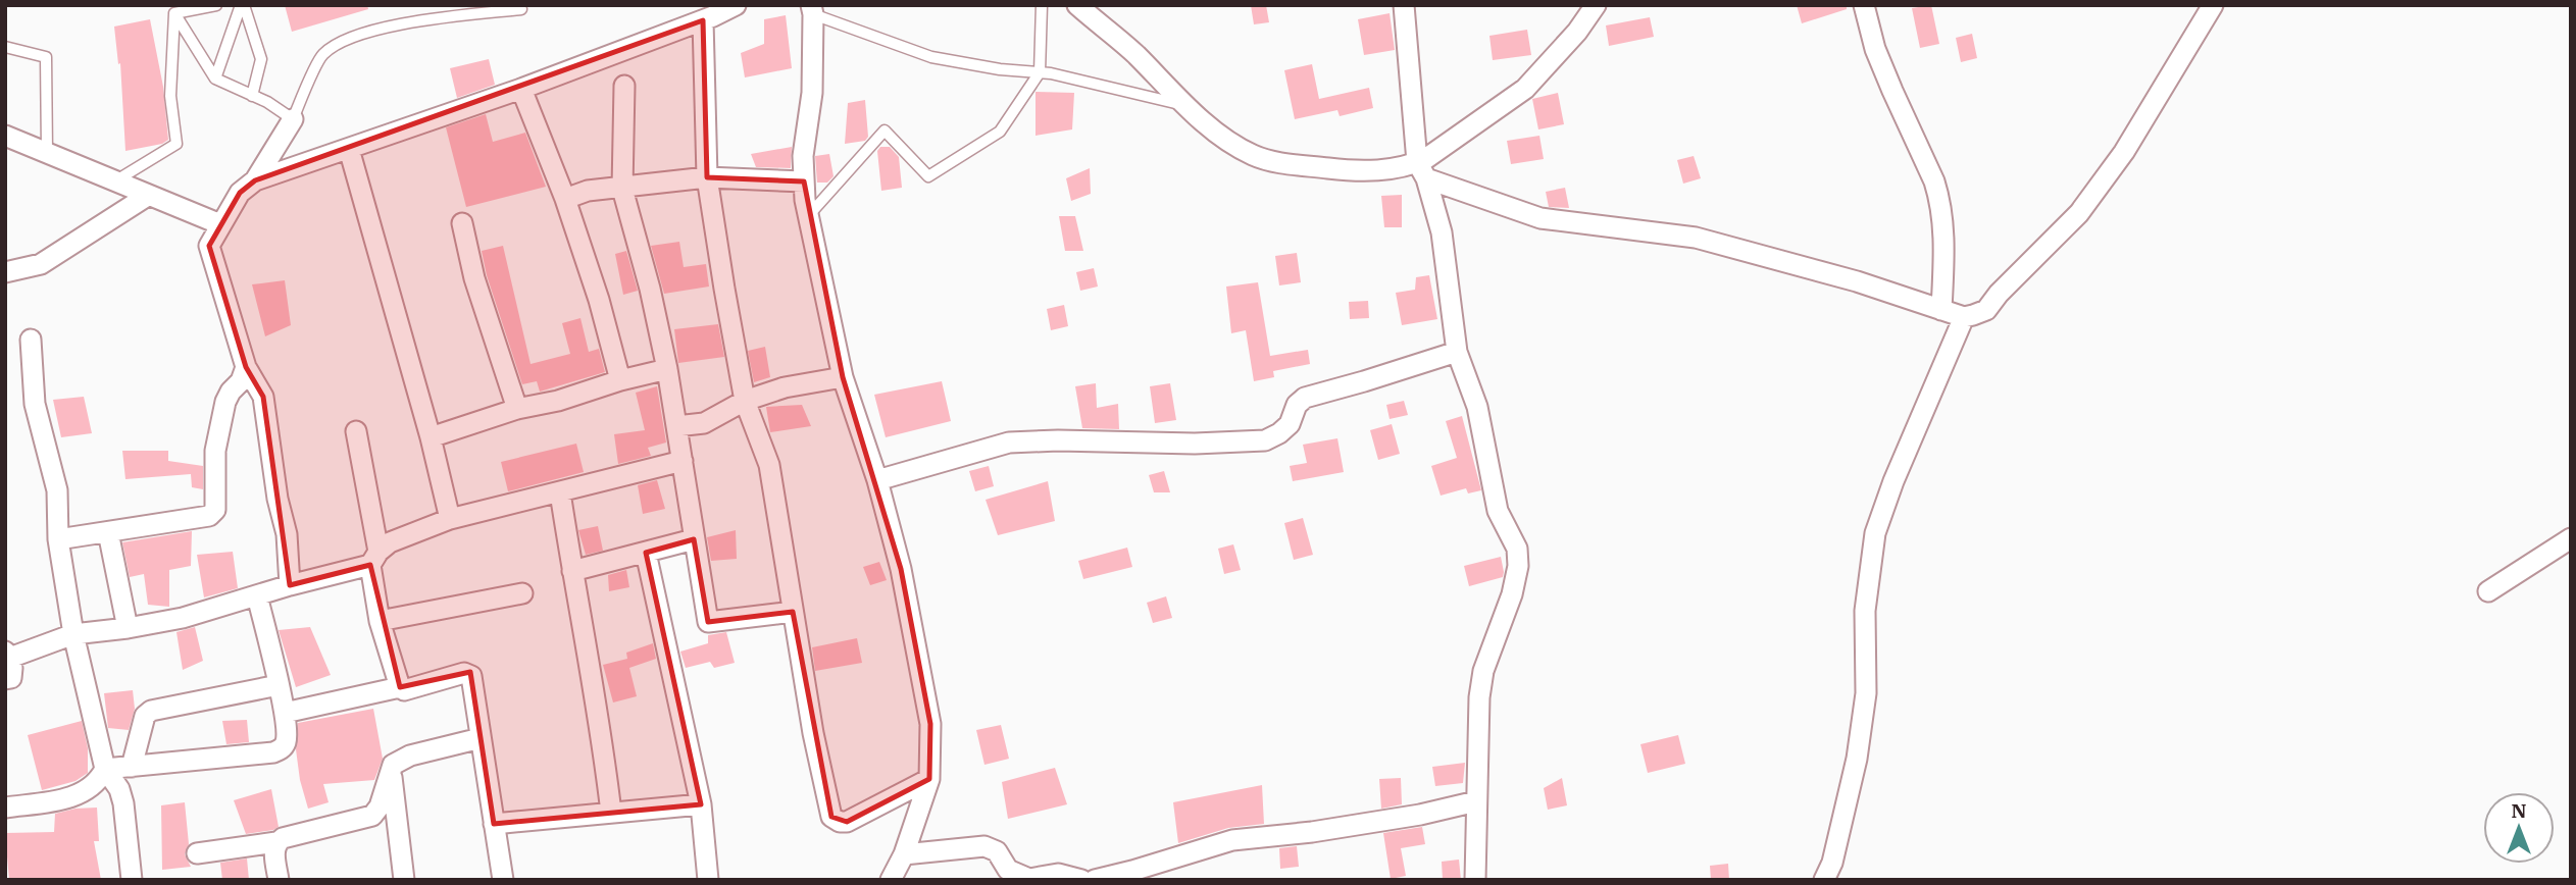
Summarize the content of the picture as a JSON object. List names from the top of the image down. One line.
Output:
{"north":"top"}
